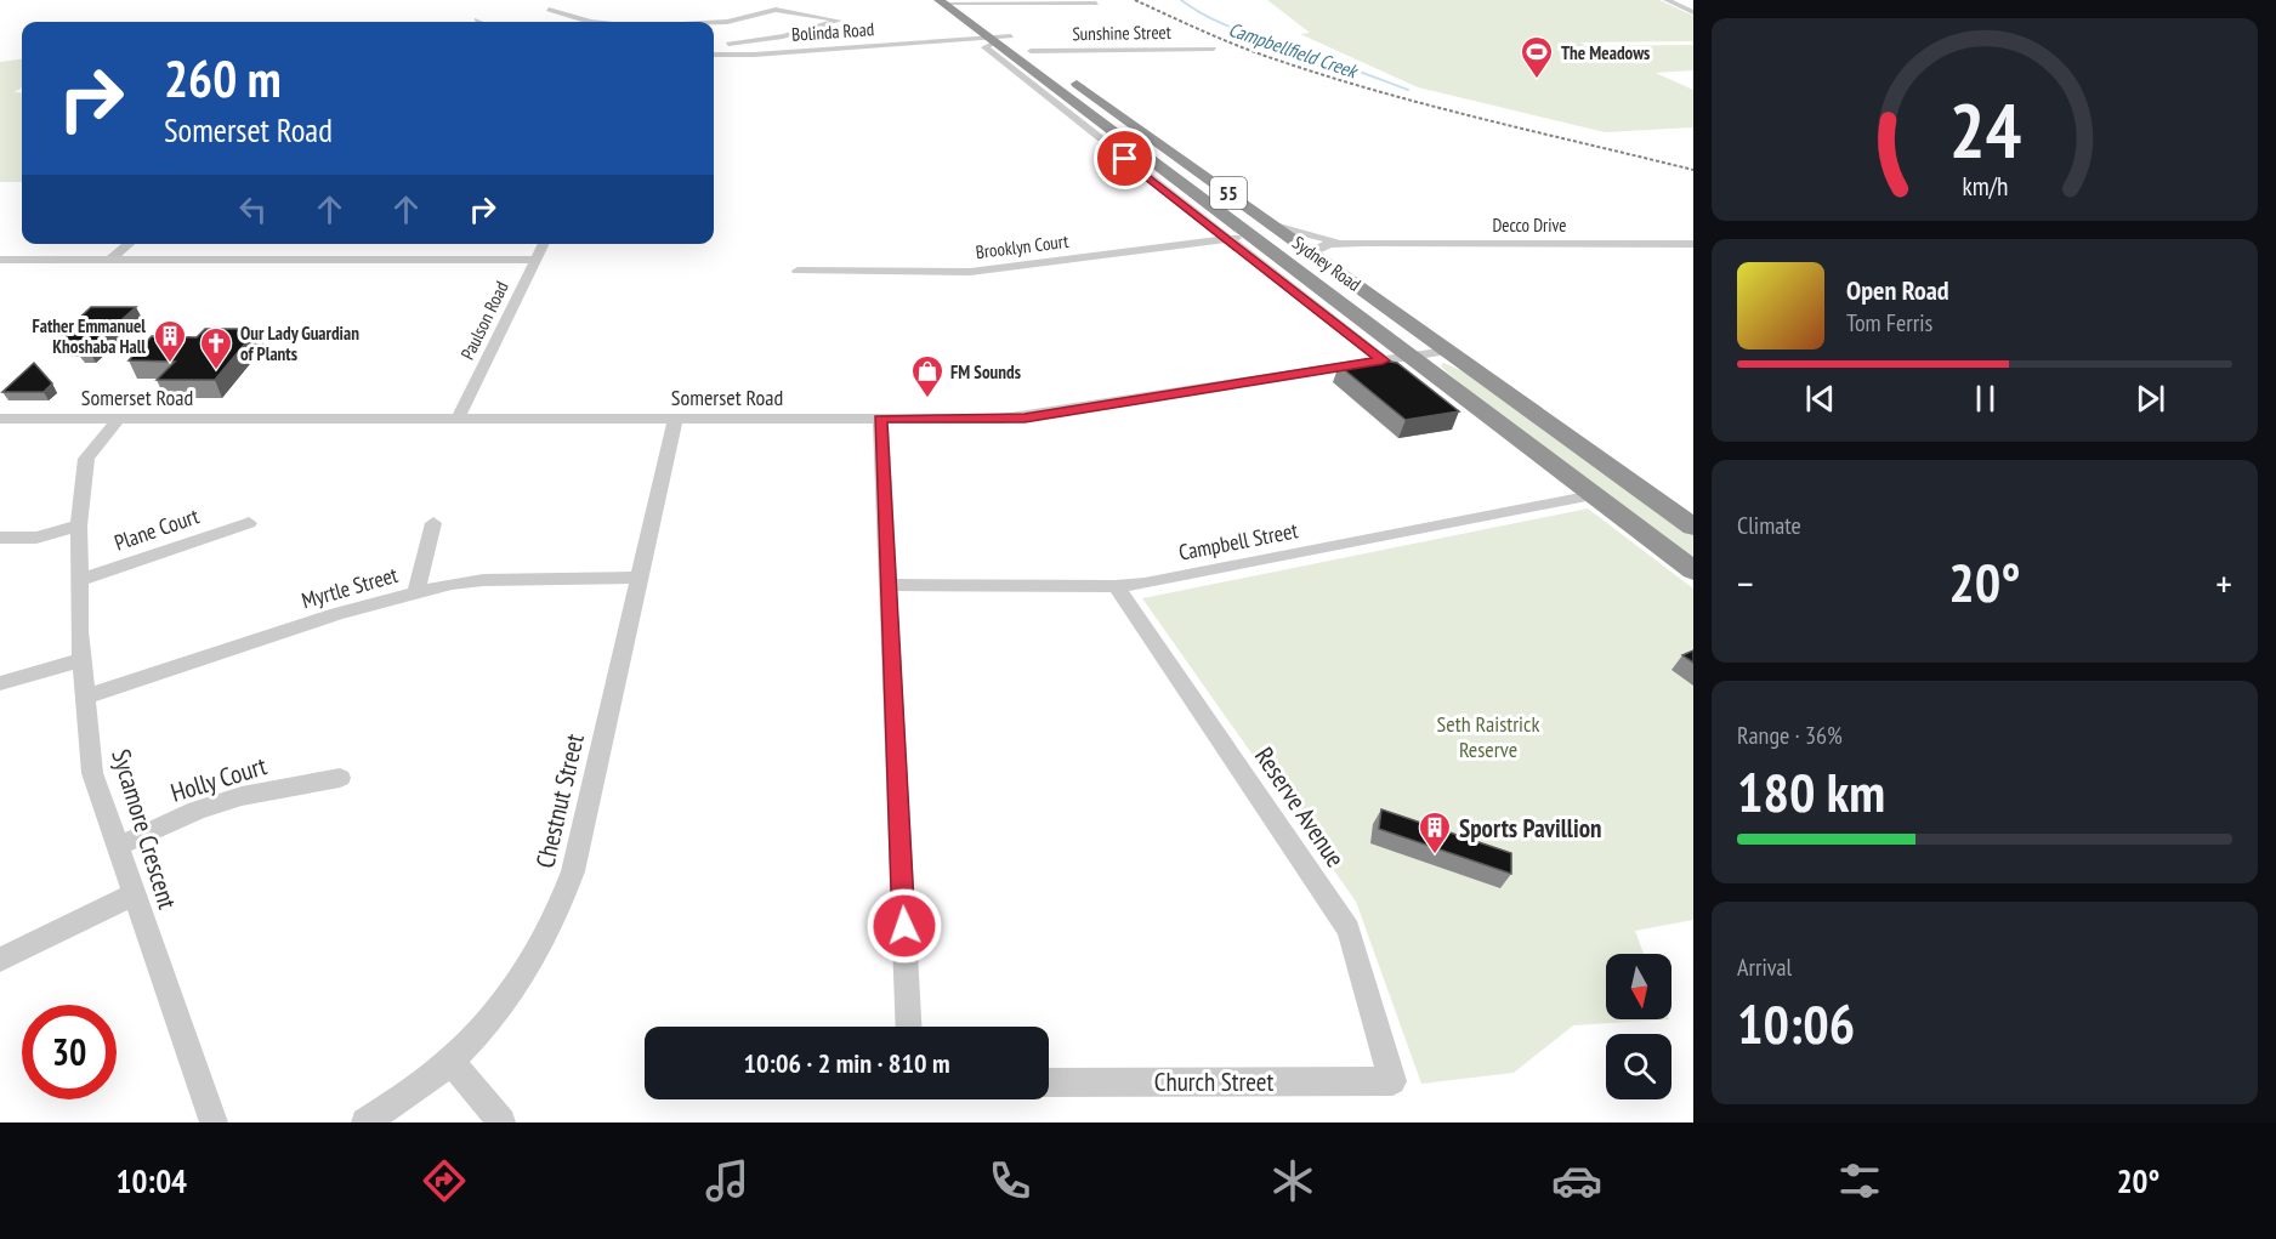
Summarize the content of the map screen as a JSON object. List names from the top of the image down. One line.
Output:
{"streets":{"highway":["55","Sydney Road"],"street":["Bolinda Road","Sunshine Street","Decco Drive","Brooklyn Court","Paulson Road","Somerset Road","Plane Court","Campbell Street","Myrtle Street","Holly Court","Chestnut Street","Reserve Avenue","Sycamore Crescent","Church Street"]},"crossings":[["Bolinda Road","Sydney Road"],["Sunshine Street","Sydney Road"],["Decco Drive","Sydney Road"],["Brooklyn Court","Sydney Road"],["Sydney Road","Somerset Road"],["Sydney Road","Campbell Street"],["Paulson Road","Somerset Road"],["Somerset Road","Chestnut Street"],["Somerset Road","Sycamore Crescent"],["Plane Court","Sycamore Crescent"],["Campbell Street","Reserve Avenue"],["Myrtle Street","Chestnut Street"],["Myrtle Street","Sycamore Crescent"],["Holly Court","Sycamore Crescent"],["Reserve Avenue","Church Street"]],"water":["Campbellfield Creek"],"parks":["Seth Raistrick Reserve"],"places":{"sports":["The Meadows"],"building":["Father Emmanuel Khoshaba Hall","Sports Pavillion"],"church":["Our Lady Guardian of Plants"],"shop":["FM Sounds"]},"north":"bottom","page":{"turn":["260 m","Somerset Road"],"song":["Open Road","Tom Ferris"],"tile":["Climate",["Range · 36%","180 km"],["Arrival","10:06"]],"heat":["−","20°","+"],"limit":"30","trip":"10:06 · 2 min · 810 m","tabs":["10:04","20°"],"gauge":["24","km/h"]}}
